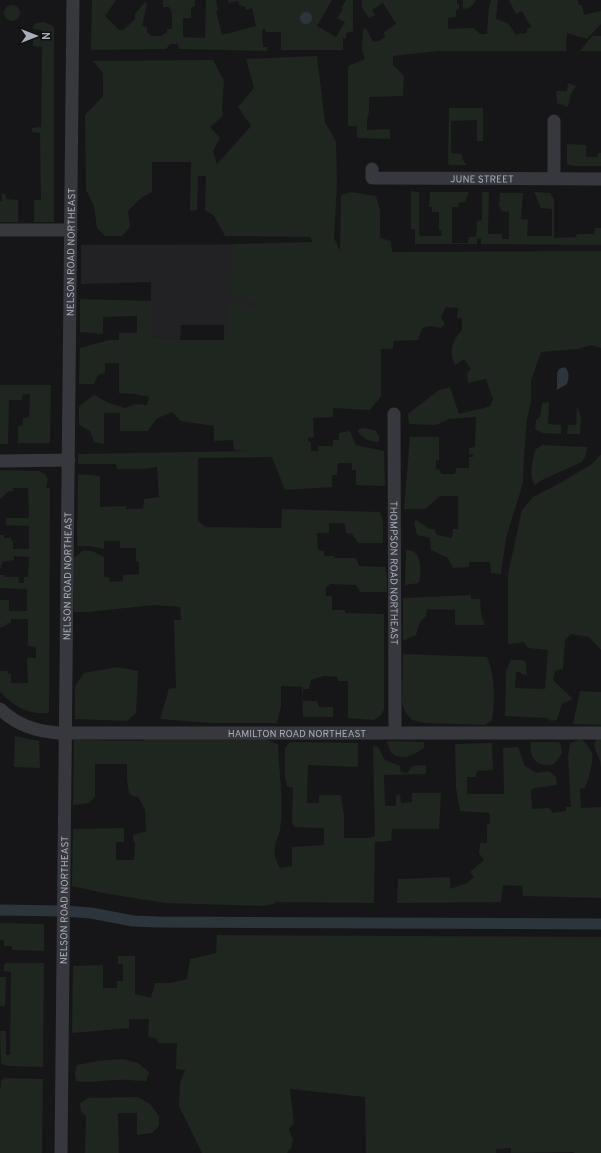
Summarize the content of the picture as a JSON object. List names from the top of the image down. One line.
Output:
{"streets":{"street":["JUNE STREET","NELSON ROAD NORTHEAST","THOMPSON ROAD NORTHEAST","HAMILTON ROAD NORTHEAST"]},"crossings":[["NELSON ROAD NORTHEAST","HAMILTON ROAD NORTHEAST"],["THOMPSON ROAD NORTHEAST","HAMILTON ROAD NORTHEAST"]],"north":"right"}
